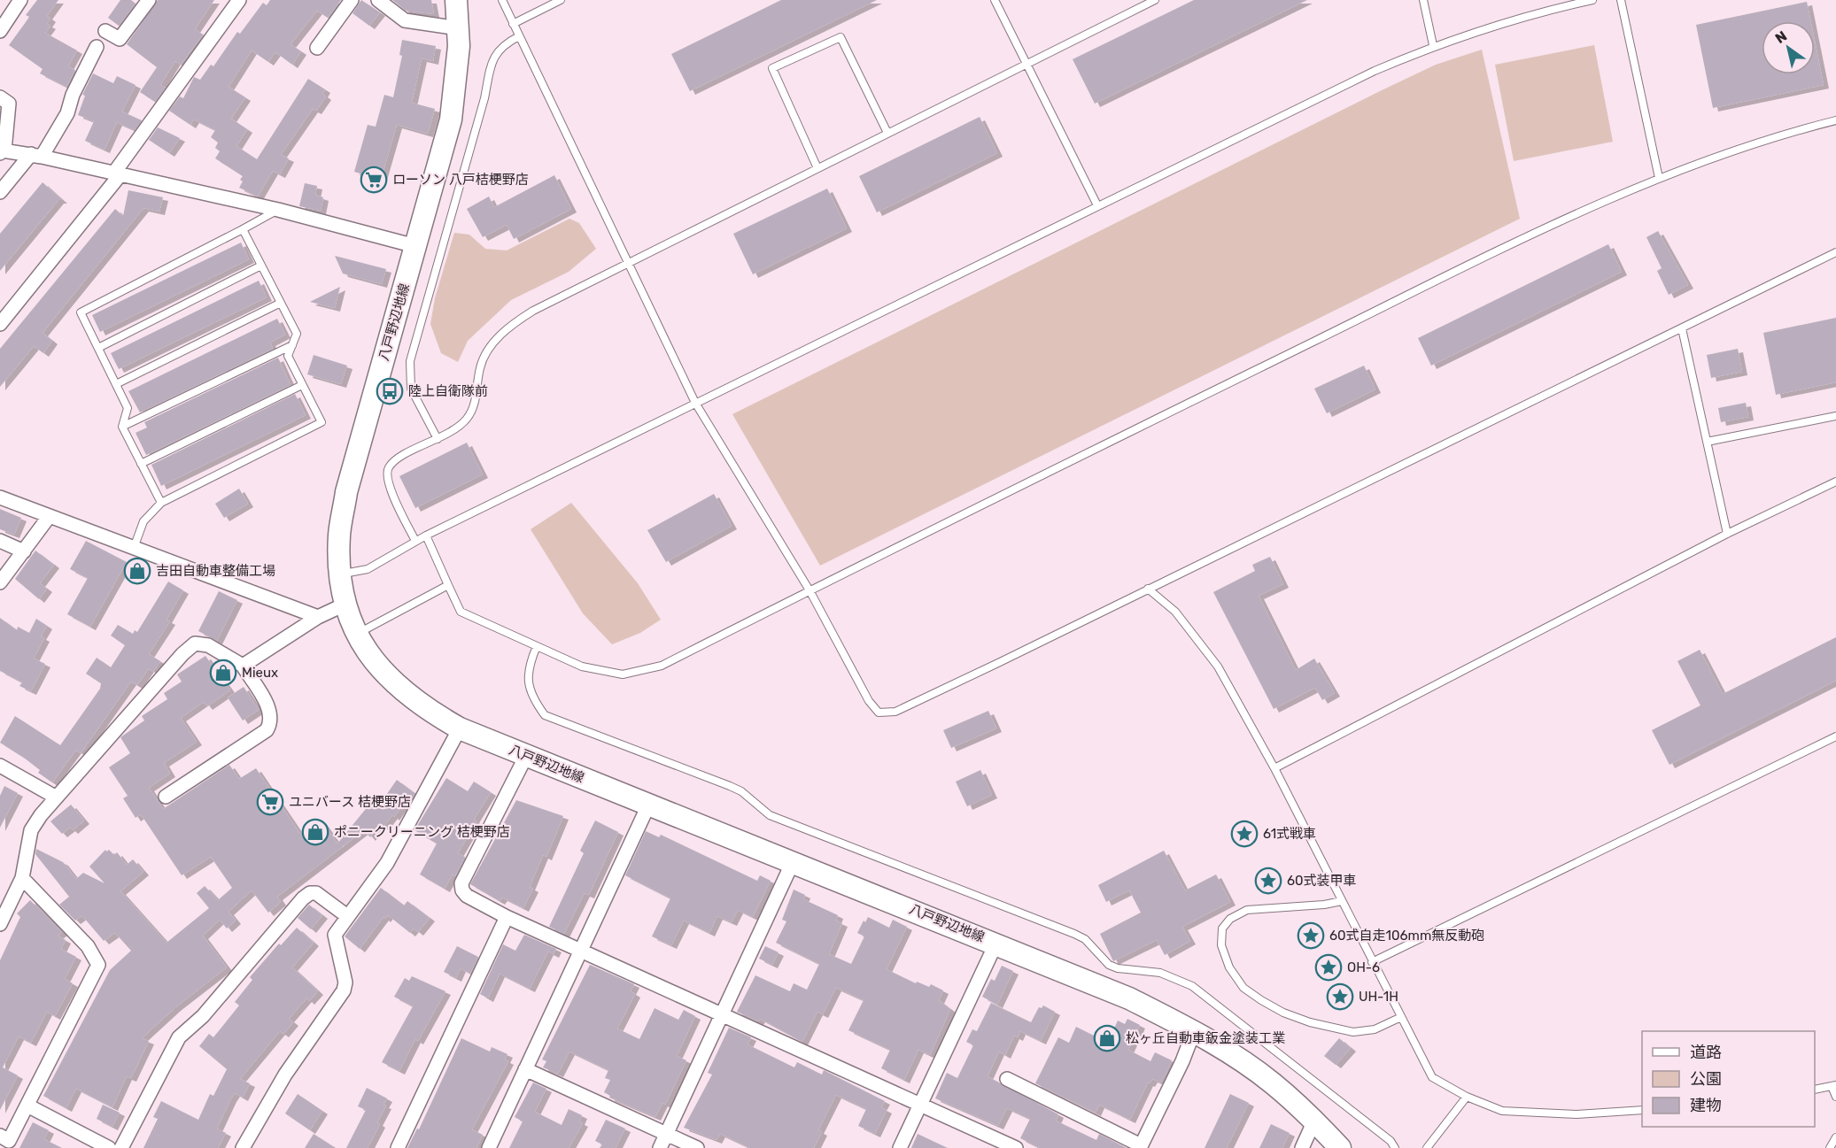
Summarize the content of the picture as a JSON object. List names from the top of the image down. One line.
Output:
{"streets":{"main road":["八戸野辺地線"]},"places":{"supermarket":["ローソン 八戸桔梗野店","ユニバース 桔梗野店"],"bus stop":["陸上自衛隊前"],"shop":["吉田自動車整備工場","Mieux","ポニークリーニング 桔梗野店","松ヶ丘自動車鈑金塗装工業"],"place":["61式戦車","60式装甲車","60式自走106mm無反動砲","OH-6","UH-1H"]},"legend":["道路","公園","建物"],"north":"top left"}
